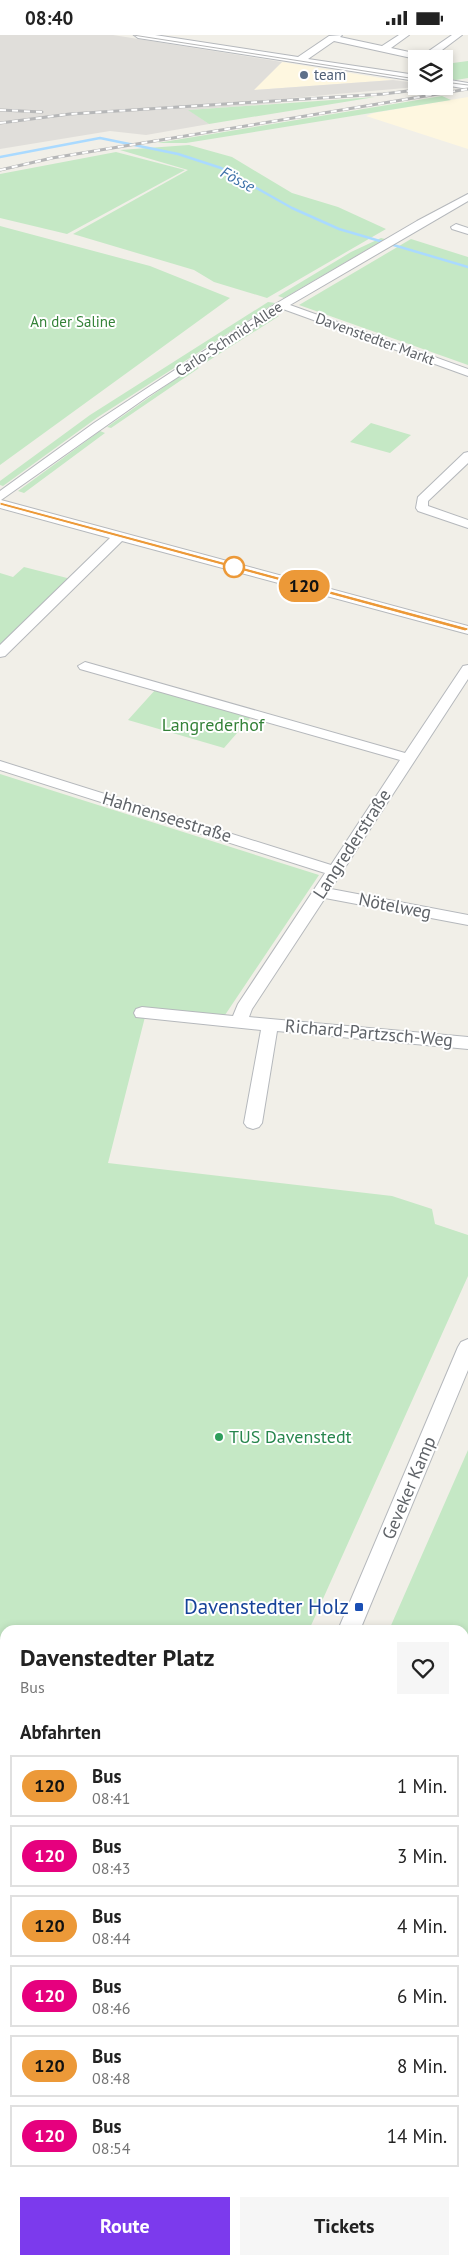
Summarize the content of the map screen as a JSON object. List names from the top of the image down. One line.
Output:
{"streets":{"street":["Carlo-Schmid-Allee","Davenstedter Markt","Hahnenseestraße","Langrederstraße","Nötelweg","Richard-Partzsch-Weg","Geveker Kamp"]},"crossings":[["Carlo-Schmid-Allee","Davenstedter Markt"],["Hahnenseestraße","Langrederstraße"],["Langrederstraße","Nötelweg"],["Langrederstraße","Richard-Partzsch-Weg"]],"water":["Fösse"],"parks":["An der Saline","Langrederhof"],"places":{"other":["team","TUS Davenstedt"],"transit":["Davenstedter Holz"]},"lines":["bus line 120"],"page":{"status":"08:40","on_map":"120","heading":[["Davenstedter Platz","Bus"],"Abfahrten"],"list":[{"mark":"120","name":"Bus","note":"08:41","value":"1 Min."},{"mark":"120","name":"Bus","note":"08:43","value":"3 Min."},{"mark":"120","name":"Bus","note":"08:44","value":"4 Min."},{"mark":"120","name":"Bus","note":"08:46","value":"6 Min."},{"mark":"120","name":"Bus","note":"08:48","value":"8 Min."},{"mark":"120","name":"Bus","note":"08:54","value":"14 Min."}],"buttons":["Route","Tickets"]}}
